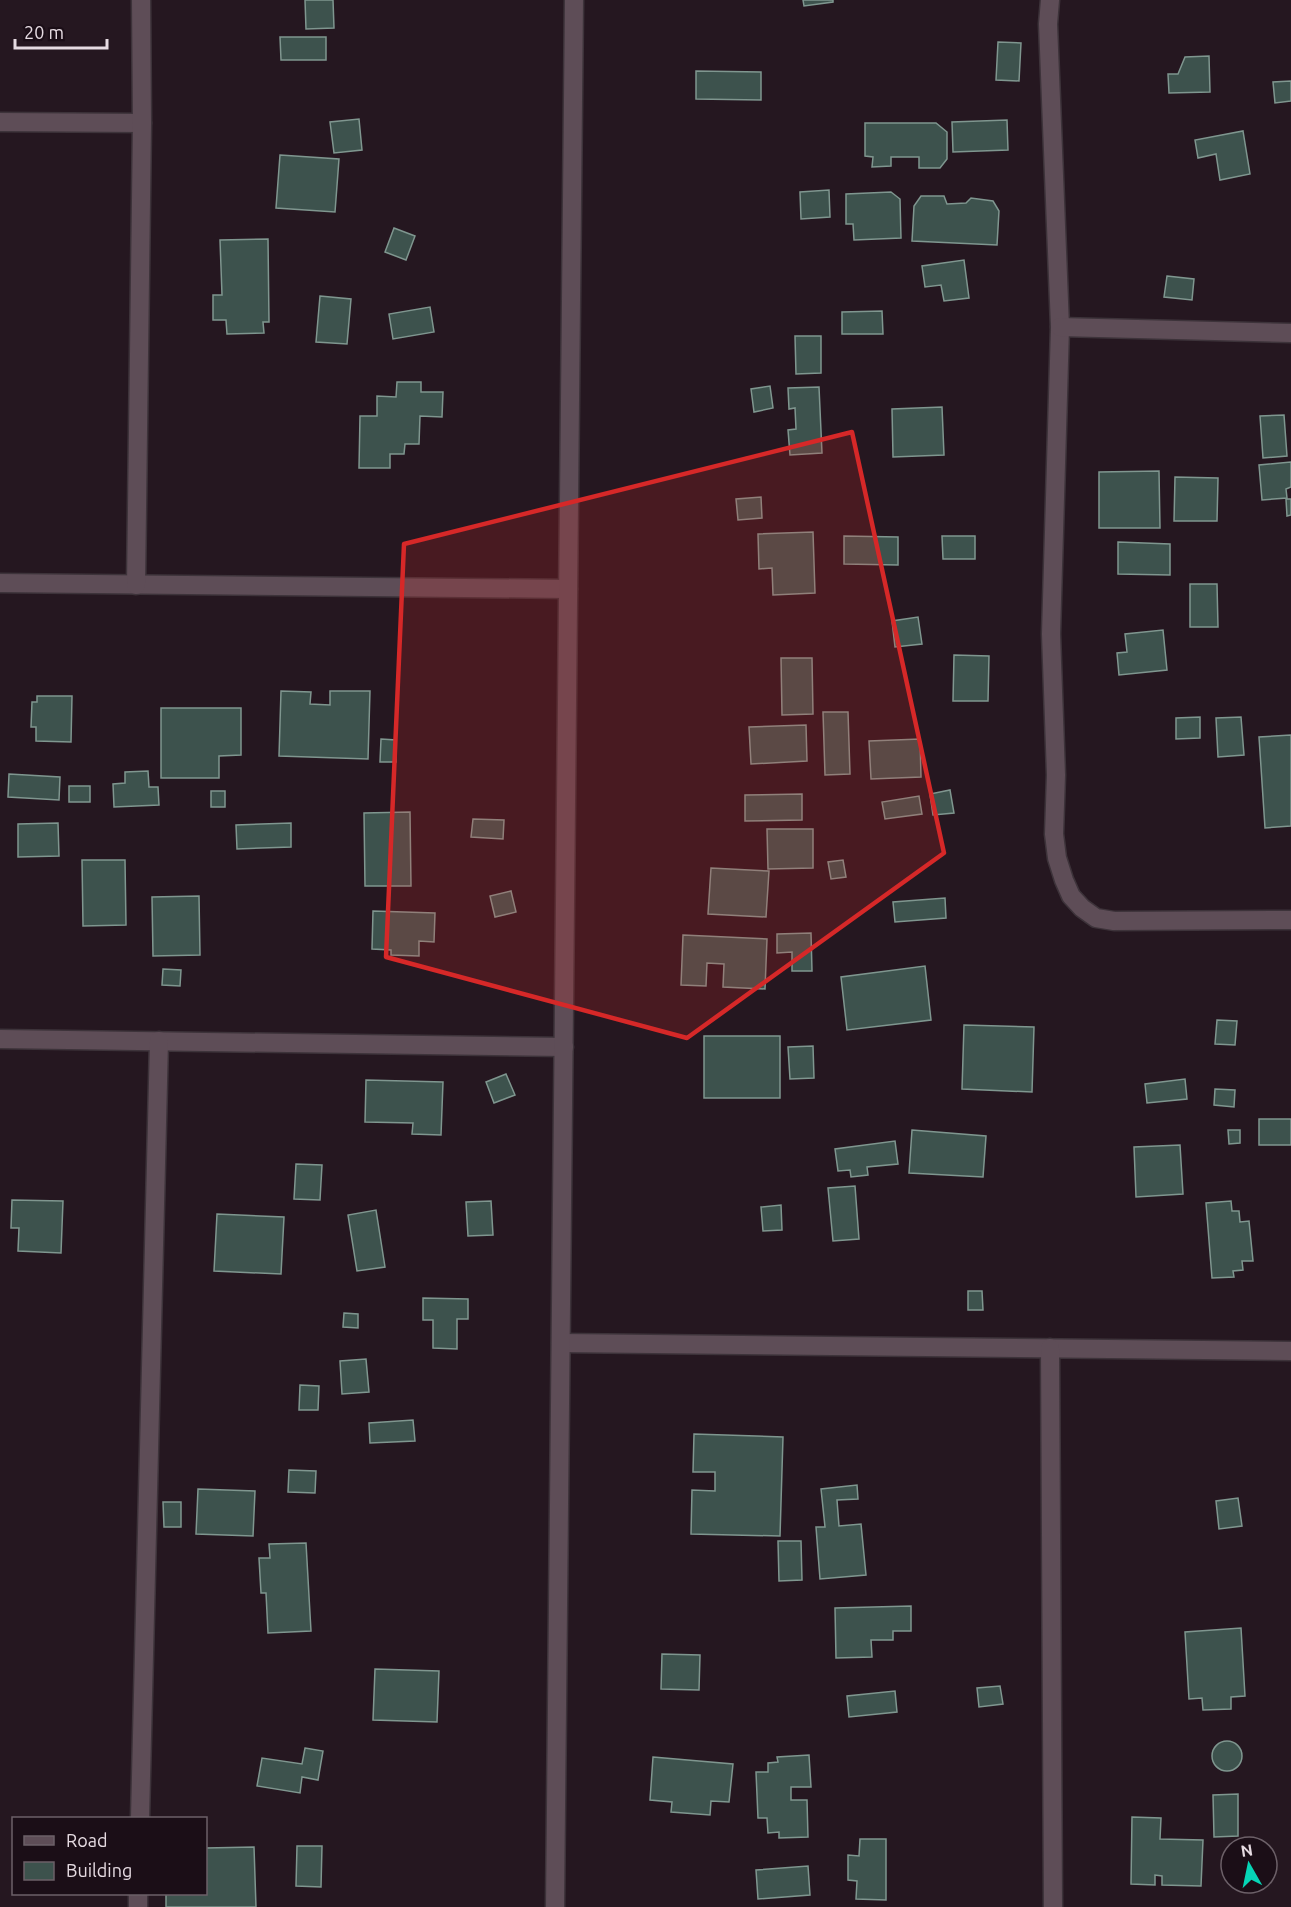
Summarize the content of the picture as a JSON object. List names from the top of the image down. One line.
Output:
{"legend":["Road","Building"],"scale_bar":"20 m","north":"top"}
